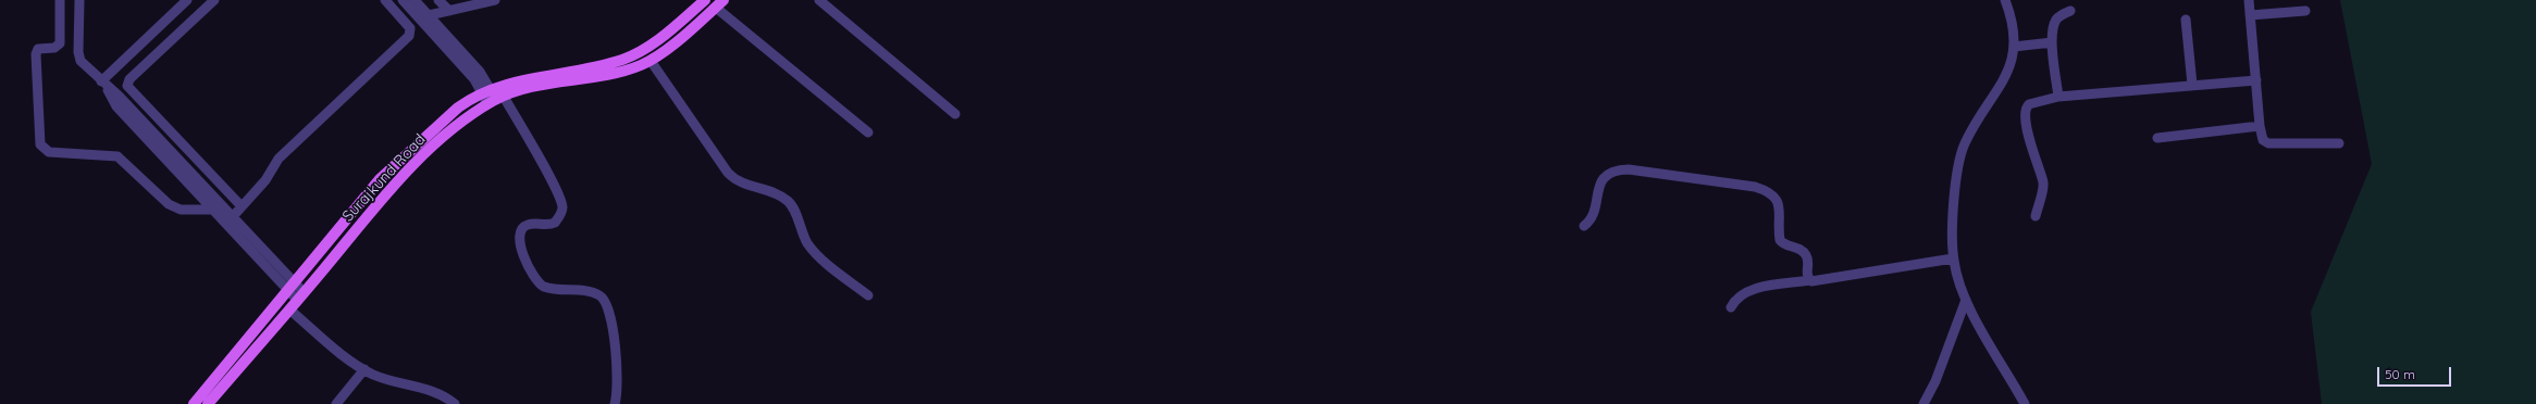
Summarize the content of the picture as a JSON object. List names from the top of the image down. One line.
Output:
{"streets":{"main road":["Surajkund Road"]},"scale_bar":"50 m"}
